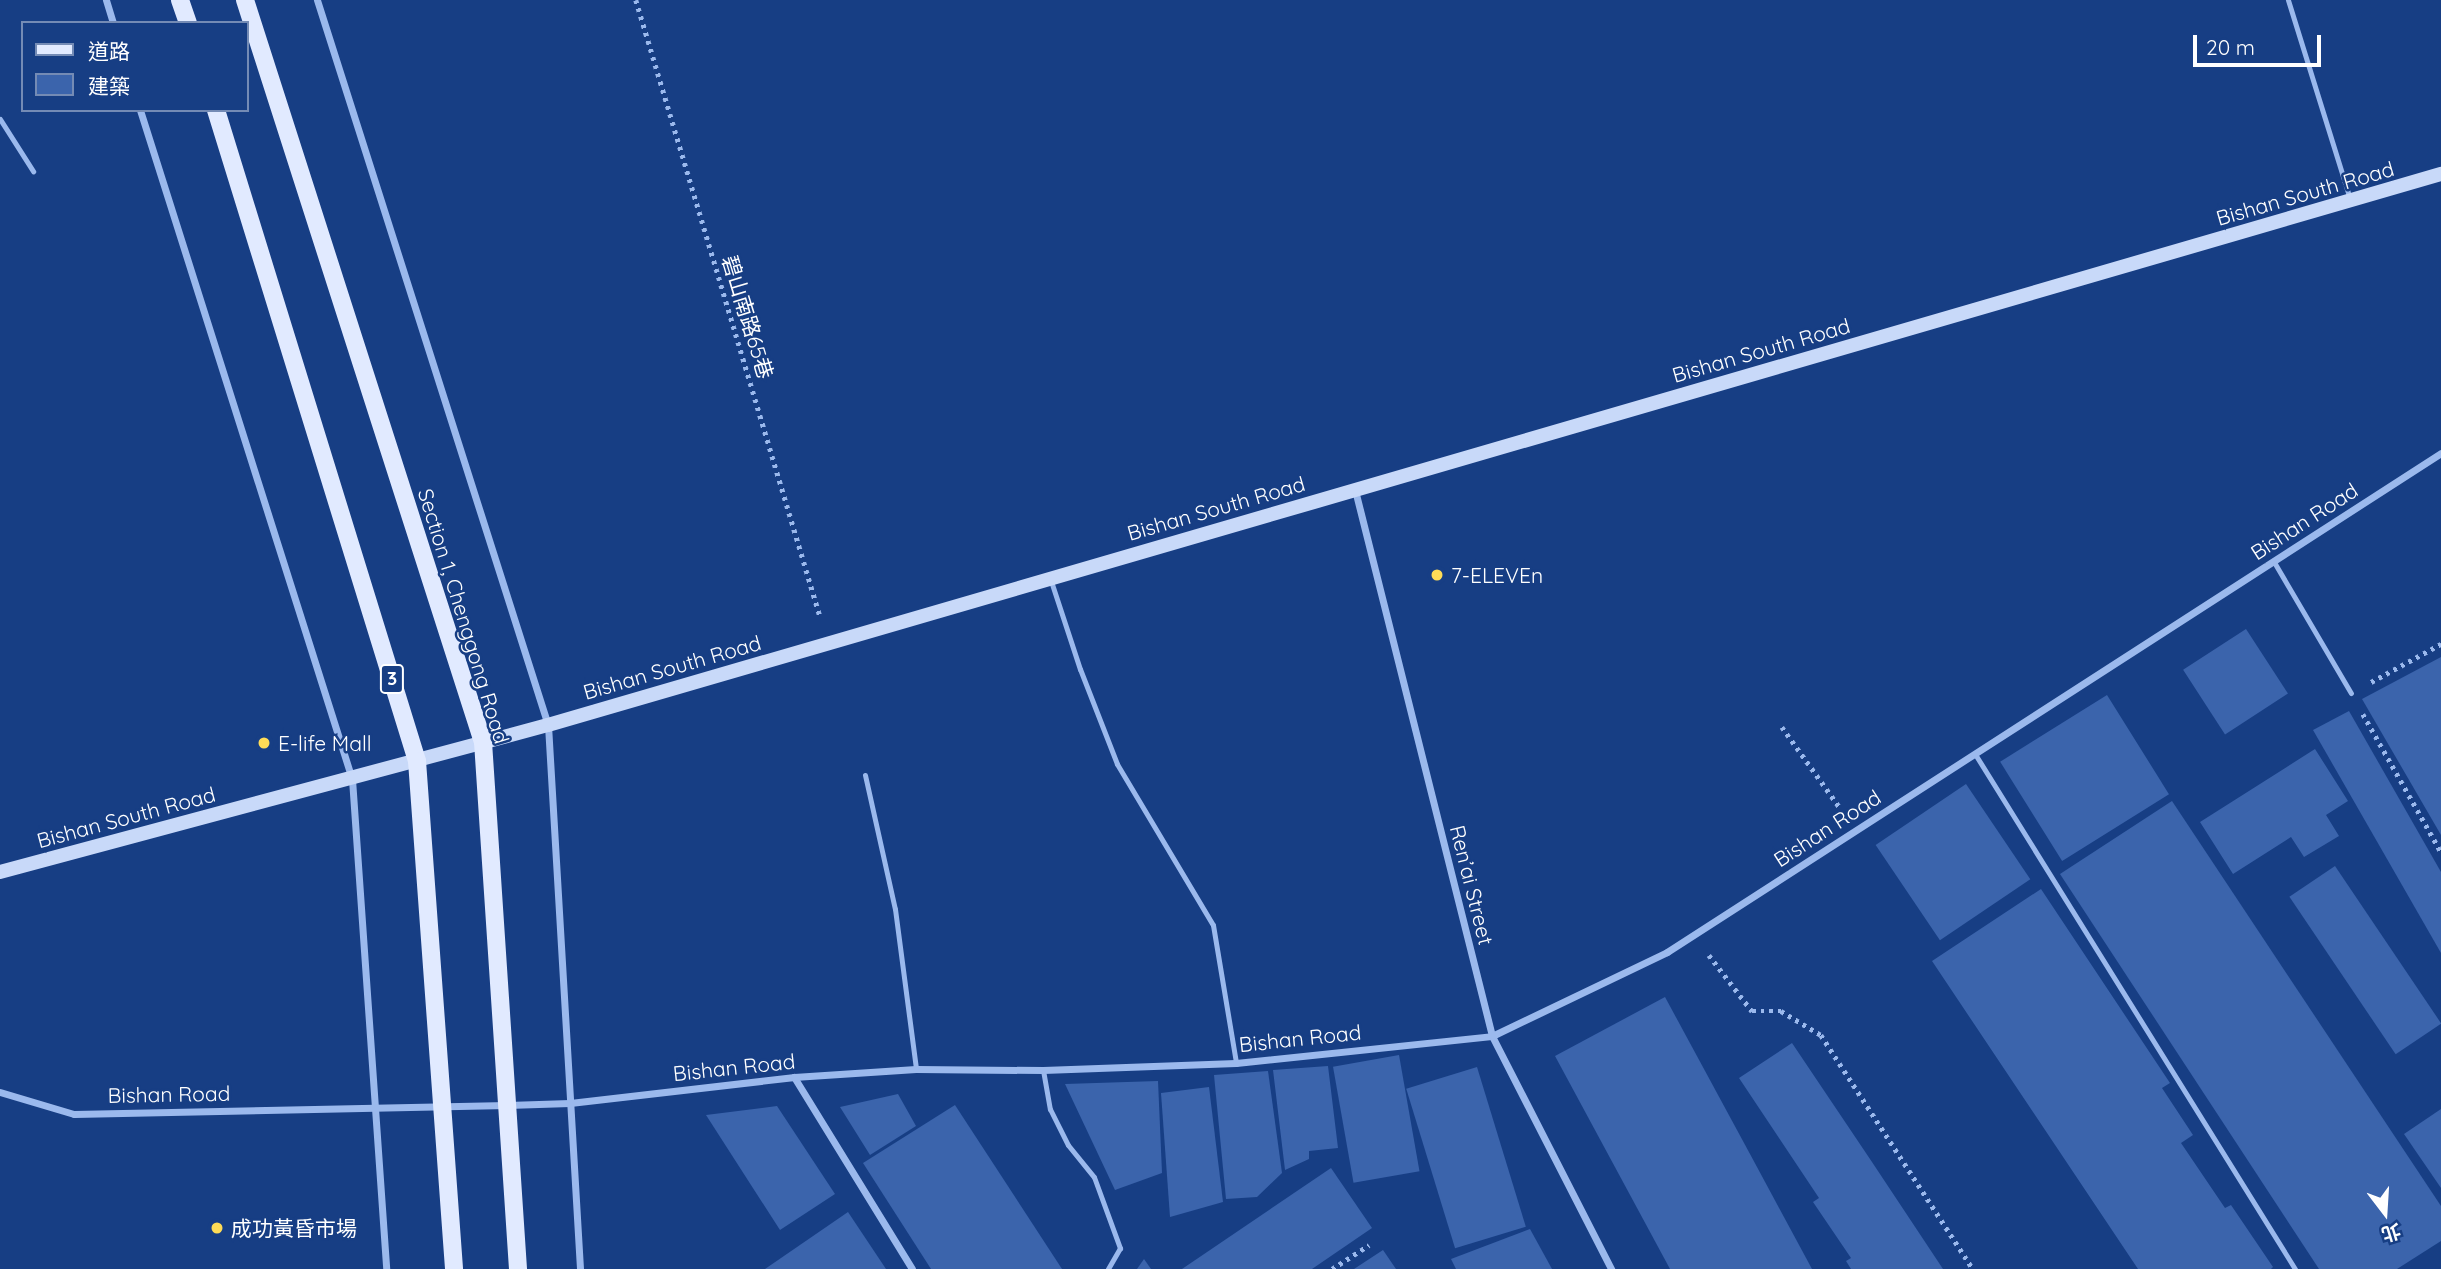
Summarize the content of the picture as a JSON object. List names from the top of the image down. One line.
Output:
{"streets":{"main road":["Bishan South Road","Section 1, Chenggong Road","3"],"street":["Bishan Road","Ren’ai Street"],"path":["碧山南路65巷"]},"crossings":[["Bishan South Road","碧山南路65巷"],["Bishan South Road","Section 1, Chenggong Road"],["Bishan South Road","3"],["Bishan South Road","Ren’ai Street"],["Bishan Road","Section 1, Chenggong Road"],["Bishan Road","3"],["Bishan Road","Ren’ai Street"]],"places":["7-ELEVEn","E-life Mall","成功黃昏市場"],"legend":["道路","建築"],"scale_bar":"20 m","north":"bottom"}
